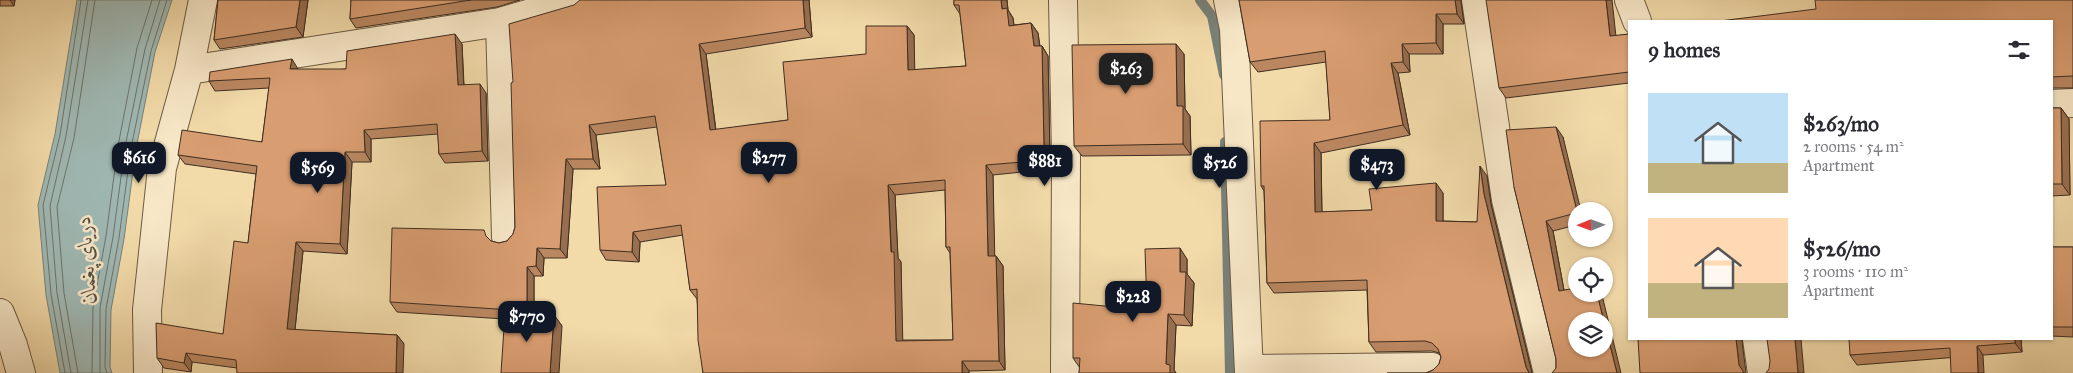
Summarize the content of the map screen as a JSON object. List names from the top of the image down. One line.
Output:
{"water":["دریای پغمان"],"north":"left","page":{"heading":"9 homes","price":["$263","$616","$277","$881","$526","$473","$569","$228","$770"],"list":[{"name":"$263/mo","note":"2 rooms · 54 m² · Apartment"},{"name":"$526/mo","note":"3 rooms · 110 m² · Apartment"}]}}
